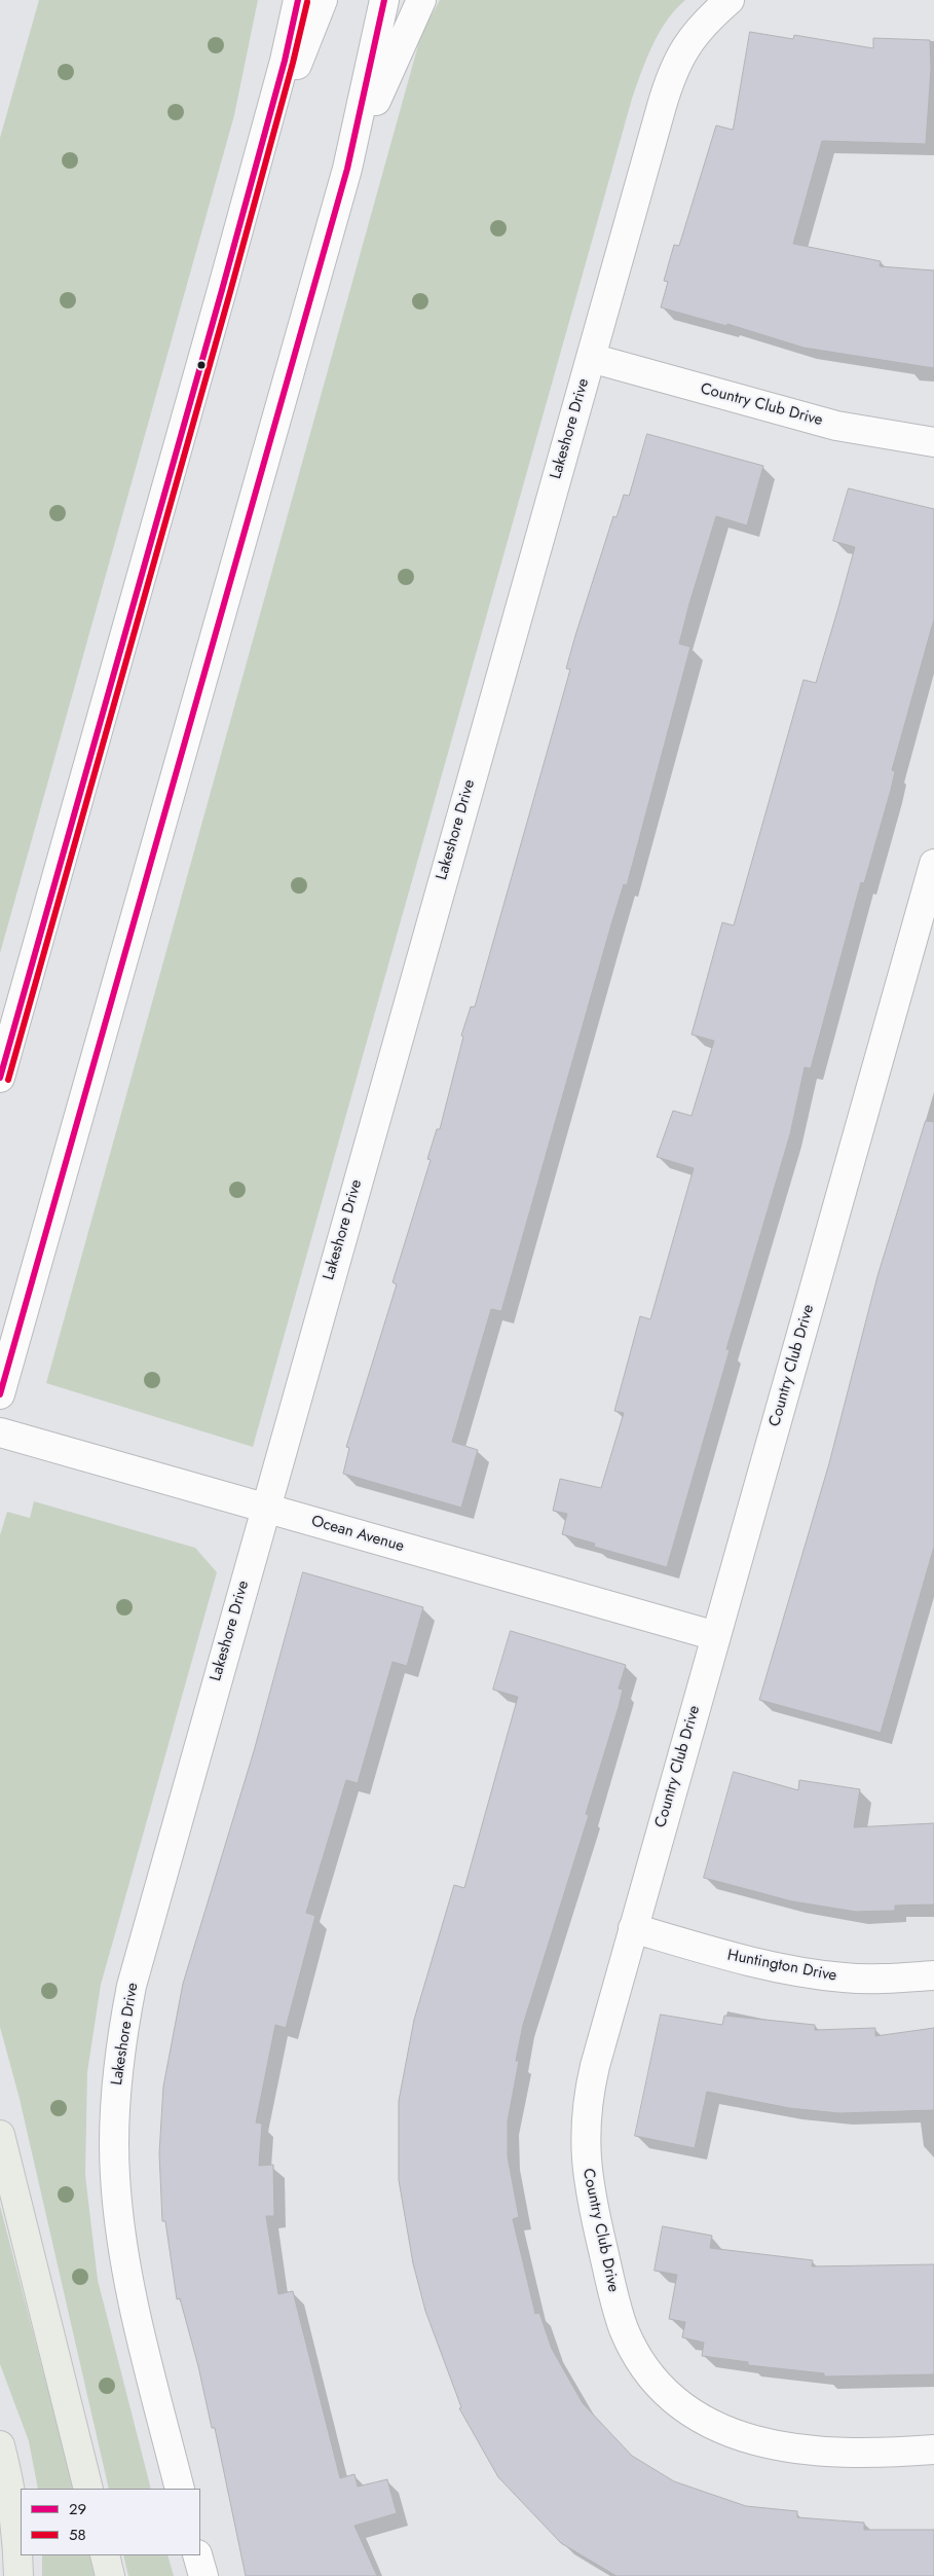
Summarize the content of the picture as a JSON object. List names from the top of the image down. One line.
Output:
{"streets":{"street":["Country Club Drive","Lakeshore Drive","Ocean Avenue","Huntington Drive"]},"crossings":[["Country Club Drive","Lakeshore Drive"],["Country Club Drive","Ocean Avenue"],["Country Club Drive","Huntington Drive"],["Lakeshore Drive","Ocean Avenue"]],"lines":["transit line 29","transit line 58"],"legend":["29","58"]}
